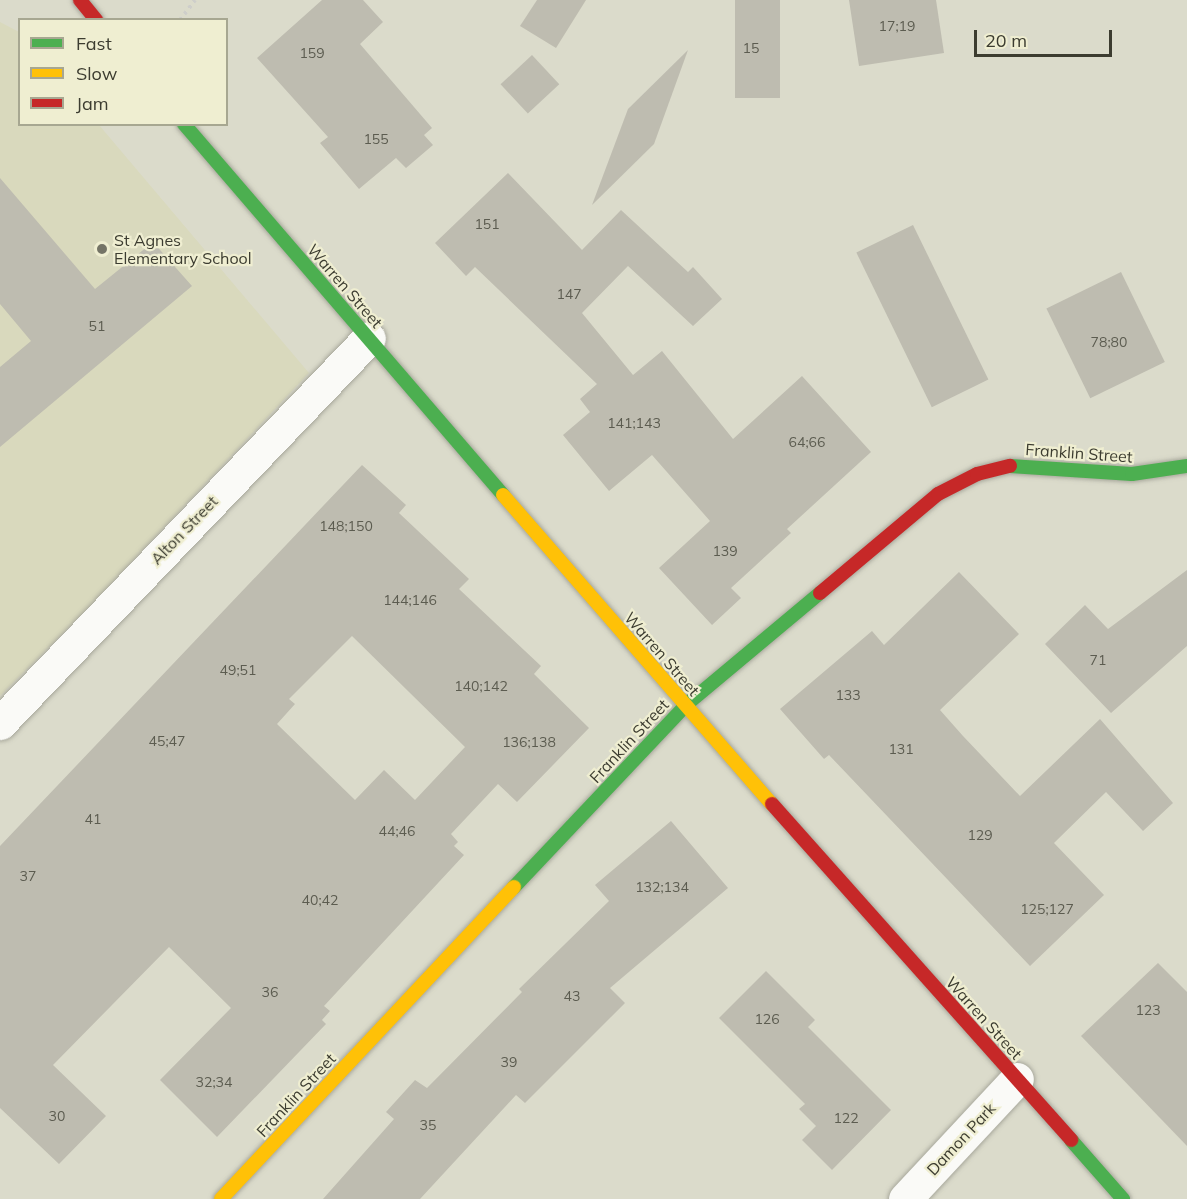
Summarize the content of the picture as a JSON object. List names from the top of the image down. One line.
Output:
{"streets":{"main road":["Warren Street","Franklin Street"],"street":["Alton Street","Damon Park"]},"crossings":[["Warren Street","Franklin Street"],["Warren Street","Alton Street"],["Warren Street","Damon Park"]],"places":["St Agnes Elementary School"],"house_numbers":["17;19","15","159","155","151","147","51","78;80","141;143","64;66","148;150","139","144;146","71","49;51","140;142","133","45;47","136;138","131","41","44;46","129","37","132;134","40;42","125;127","36","43","123","126","39","32;34","30","122","35"],"legend":["Fast","Slow","Jam"],"scale_bar":"20 m"}
